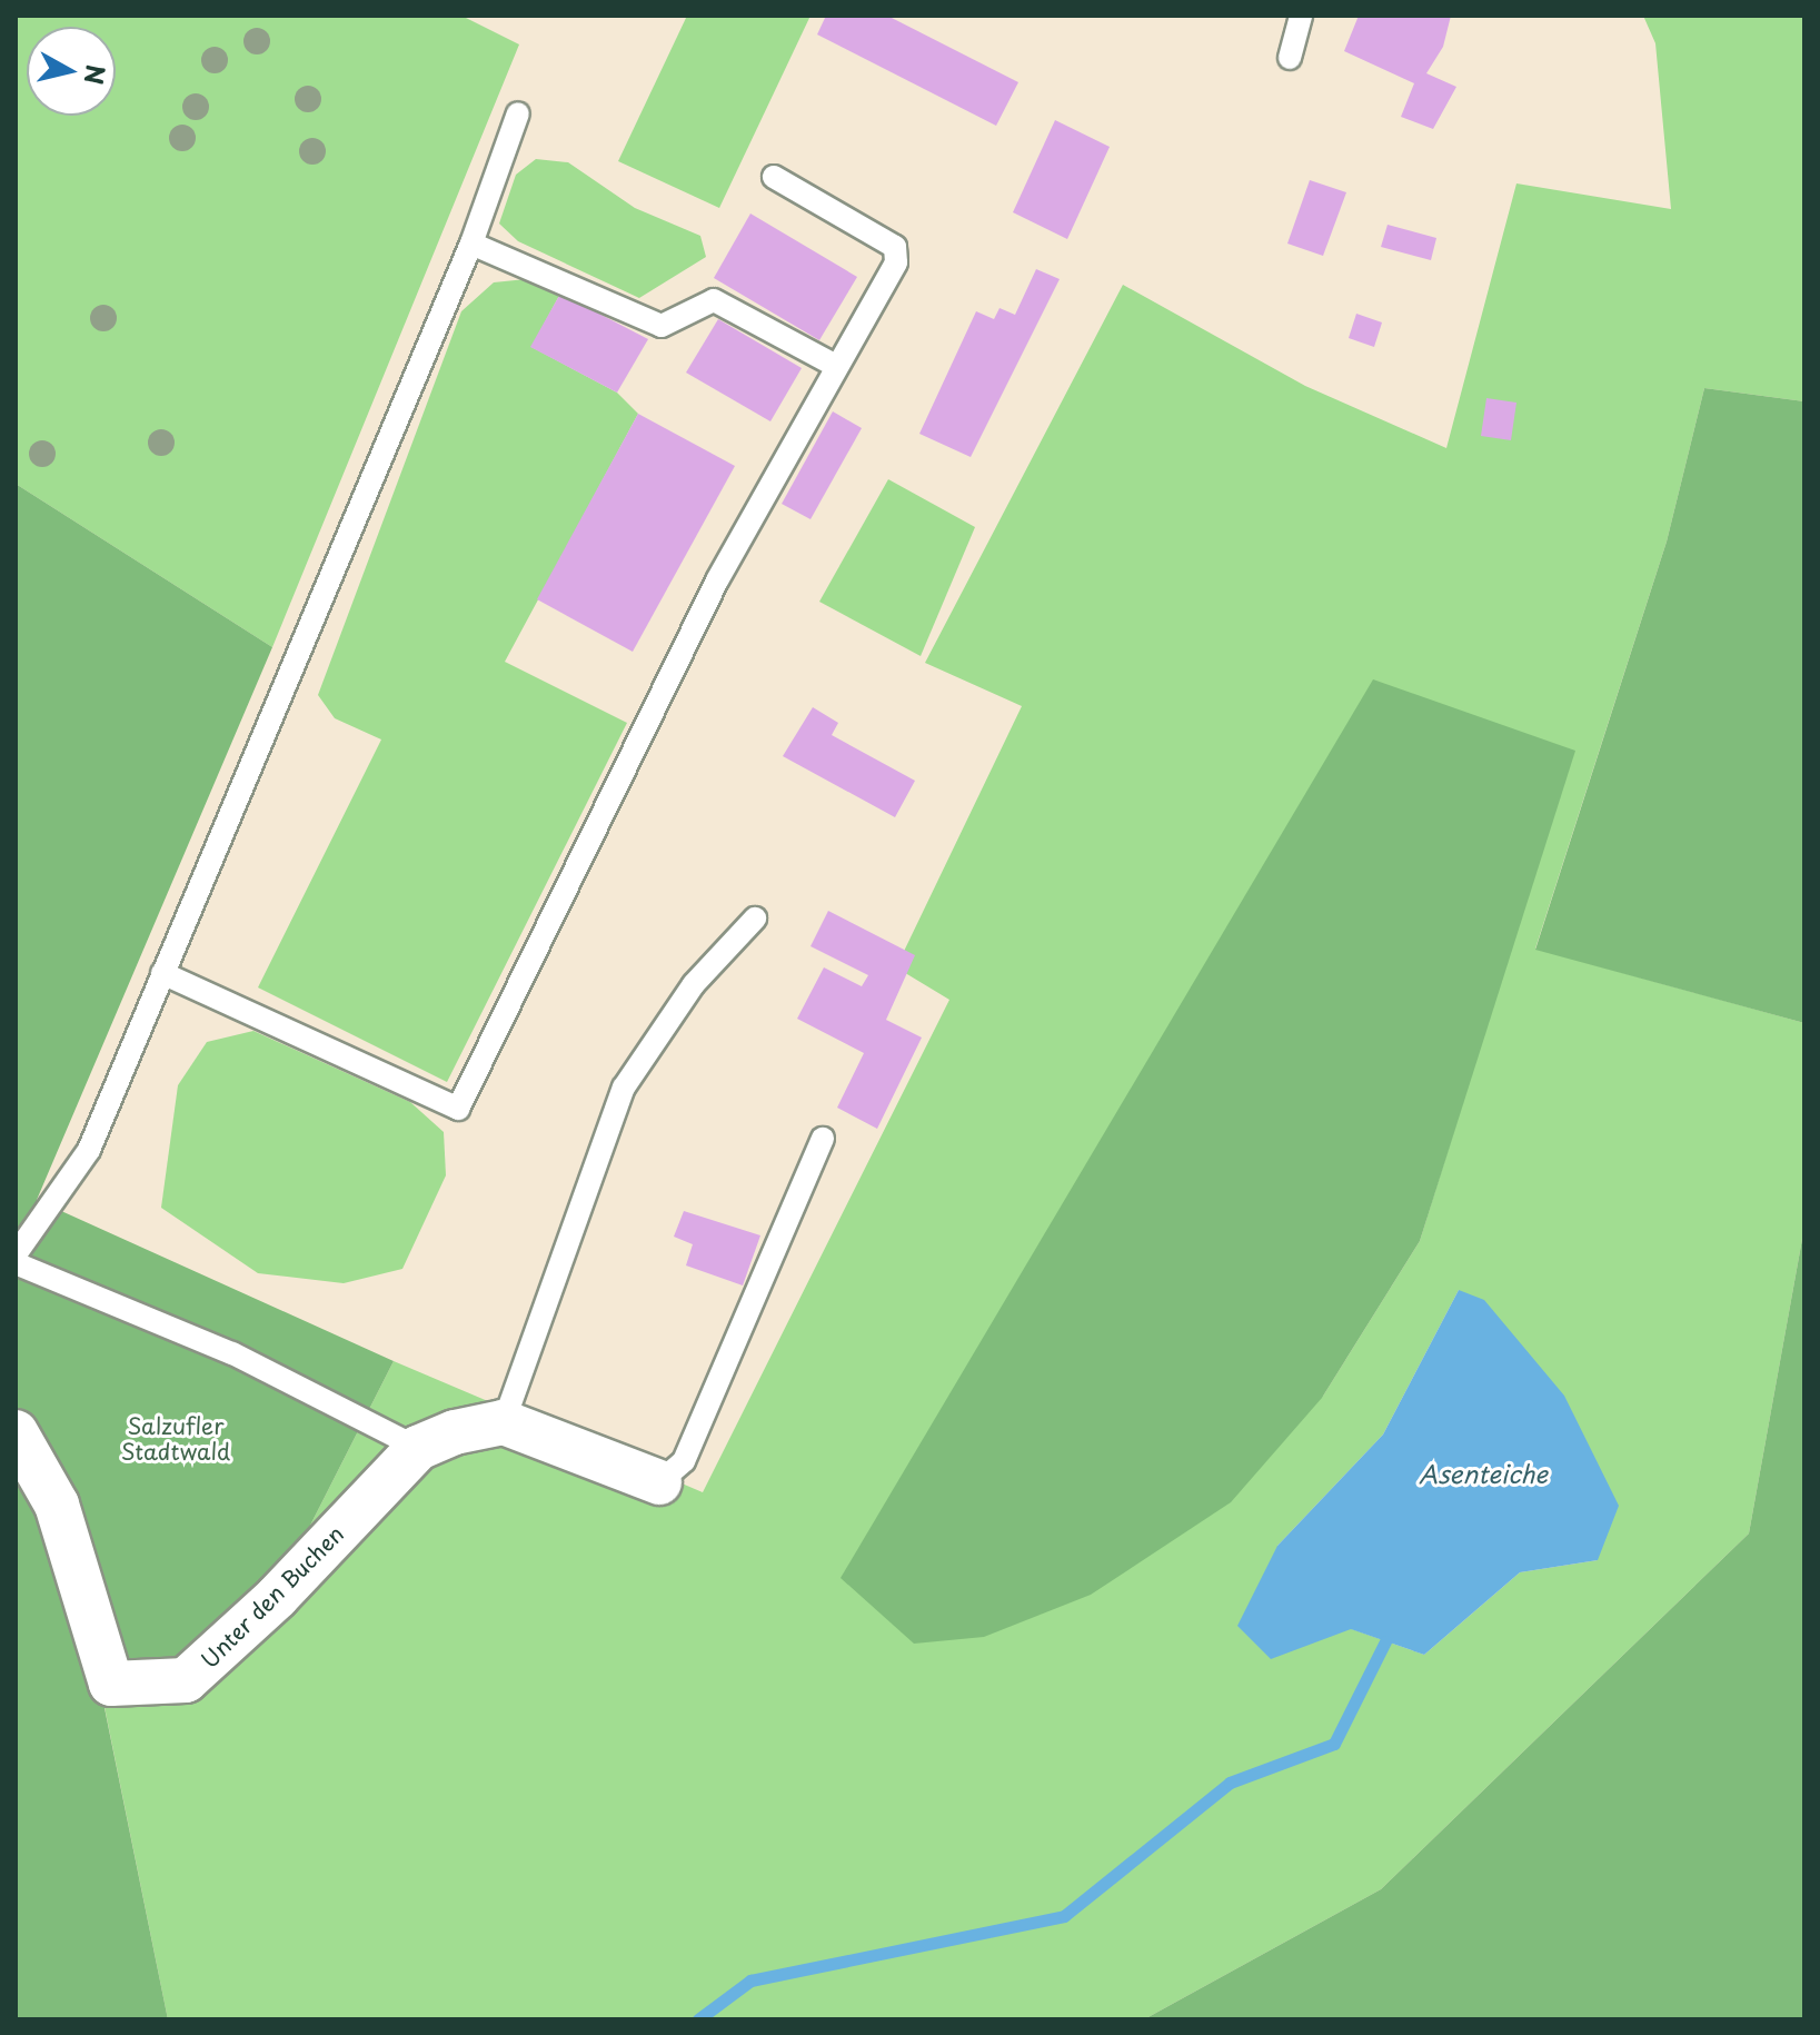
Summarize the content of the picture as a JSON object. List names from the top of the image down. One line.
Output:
{"streets":{"street":["Unter den Buchen"]},"water":["Asenteiche"],"parks":["Salzufler Stadtwald"],"north":"right"}
